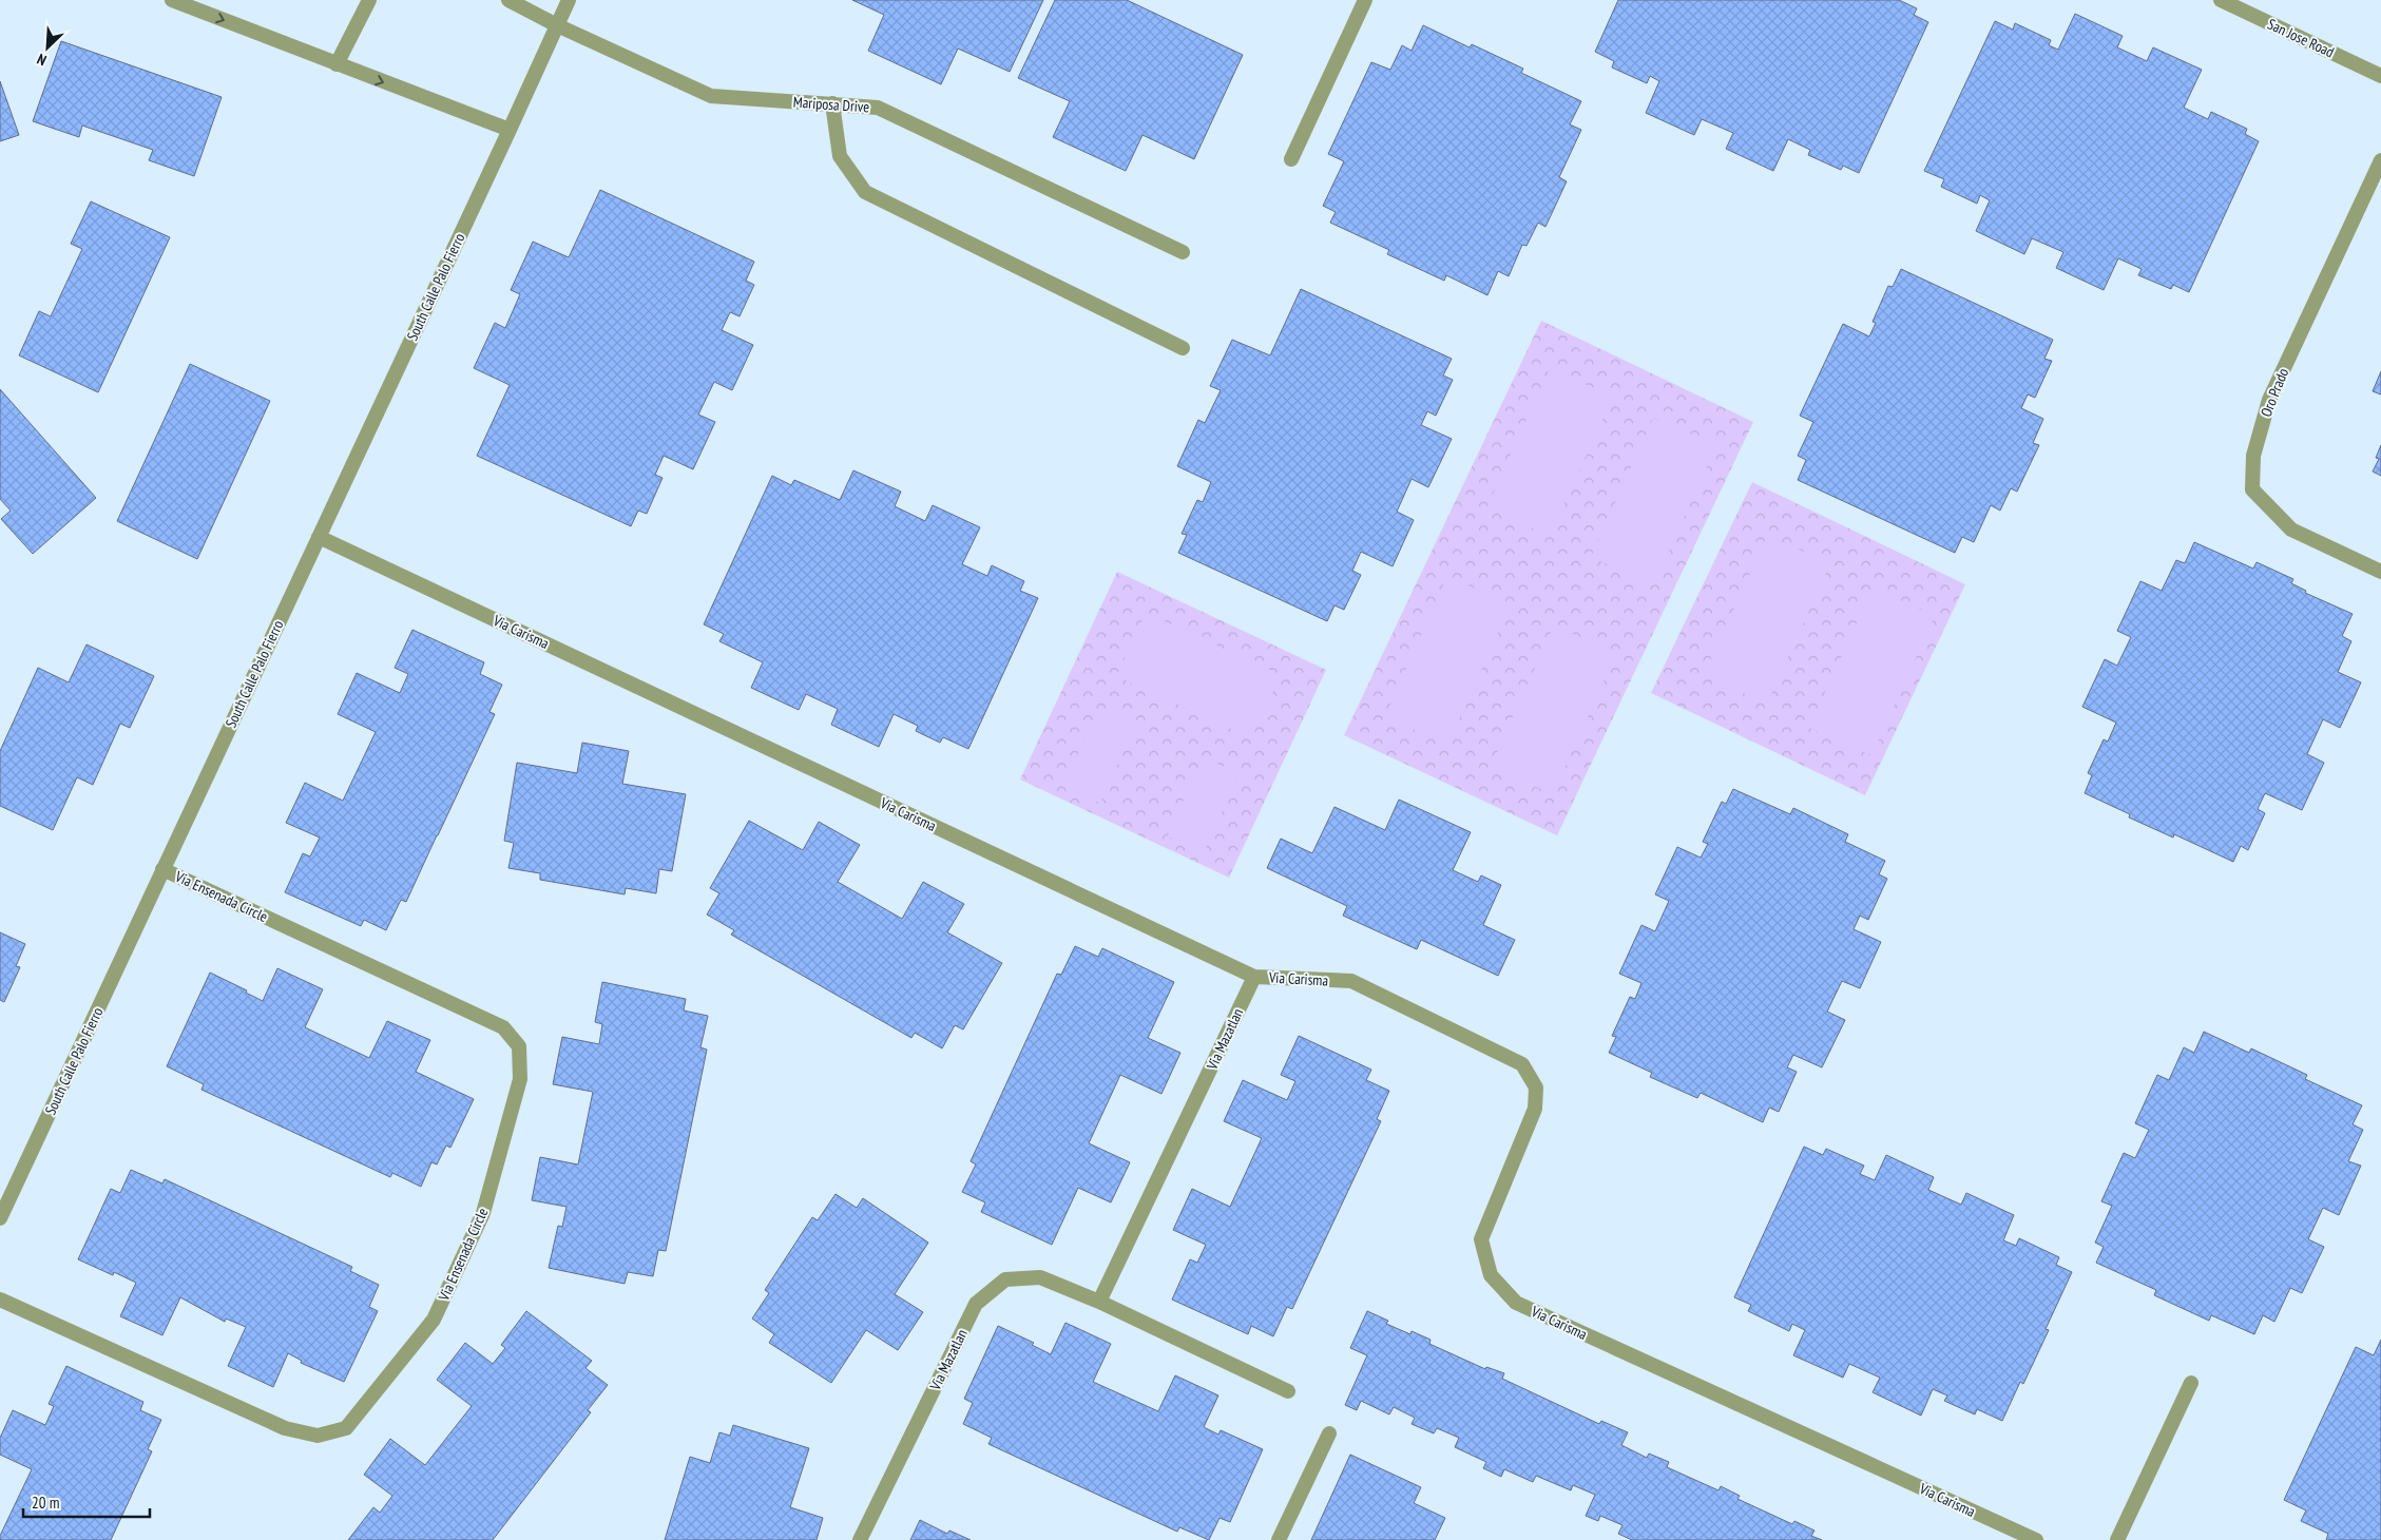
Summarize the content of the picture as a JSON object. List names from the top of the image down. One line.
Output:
{"streets":{"street":["San Jose Road","Mariposa Drive","South Calle Palo Fierro","Oro Prado","Via Carisma","Via Ensenada Circle","Via Mazatlan"]},"crossings":[["Mariposa Drive","South Calle Palo Fierro"],["South Calle Palo Fierro","Via Carisma"],["South Calle Palo Fierro","Via Ensenada Circle"],["Via Carisma","Via Mazatlan"]],"scale_bar":"20 m","north":"bottom left"}
